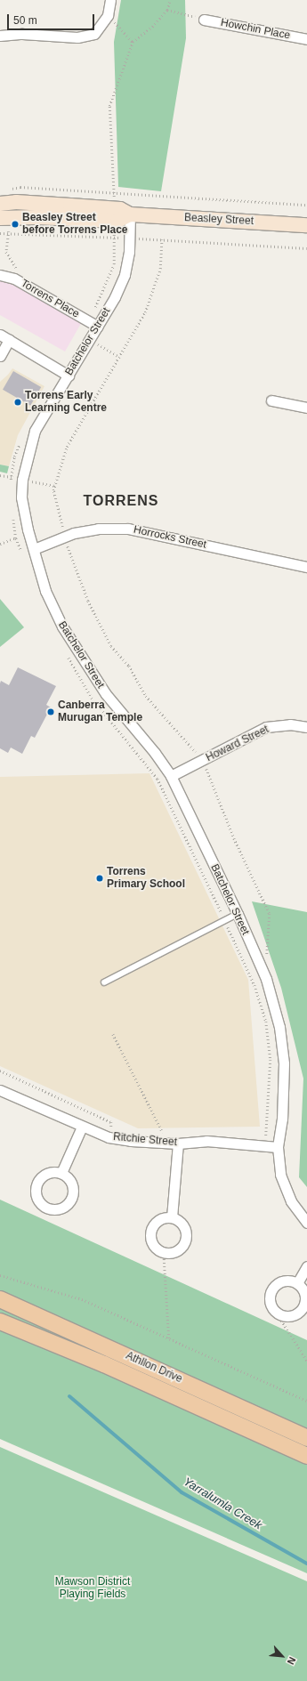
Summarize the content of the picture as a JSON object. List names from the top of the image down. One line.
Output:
{"streets":{"main road":["Beasley Street","Athllon Drive"],"street":["Howchin Place","Torrens Place","Batchelor Street","Horrocks Street","Howard Street","Ritchie Street"]},"crossings":[["Beasley Street","Batchelor Street"],["Torrens Place","Batchelor Street"],["Batchelor Street","Horrocks Street"],["Batchelor Street","Howard Street"],["Batchelor Street","Ritchie Street"]],"districts":["TORRENS"],"water":["Yarralumla Creek"],"parks":["Mawson District Playing Fields"],"places":["Beasley Street before Torrens Place","Torrens Early Learning Centre","Canberra Murugan Temple","Torrens Primary School"],"scale_bar":"50 m","north":"bottom right"}
